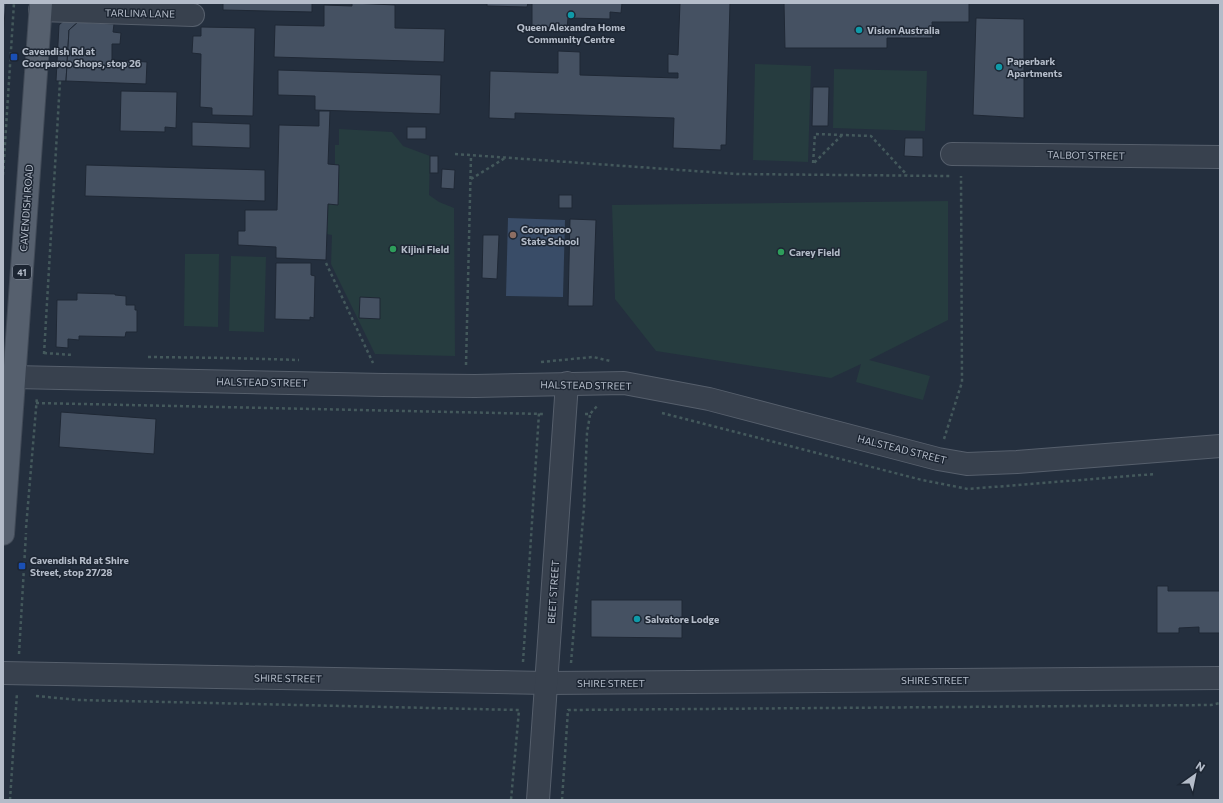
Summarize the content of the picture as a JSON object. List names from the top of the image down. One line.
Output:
{"streets":{"main road":["CAVENDISH ROAD","41"],"street":["TARLINA LANE","TALBOT STREET","HALSTEAD STREET","BEET STREET","SHIRE STREET"]},"crossings":[["TARLINA LANE","CAVENDISH ROAD"],["CAVENDISH ROAD","HALSTEAD STREET"],["HALSTEAD STREET","BEET STREET"],["BEET STREET","SHIRE STREET"]],"places":{"other":["Queen Alexandra Home Community Centre","Vision Australia","Paperbark Apartments","Coorparoo State School","Kijini Field","Carey Field","Salvatore Lodge"],"transit":["Cavendish Rd at Coorparoo Shops, stop 26","Cavendish Rd at Shire Street, stop 27/28"]},"north":"top right"}
